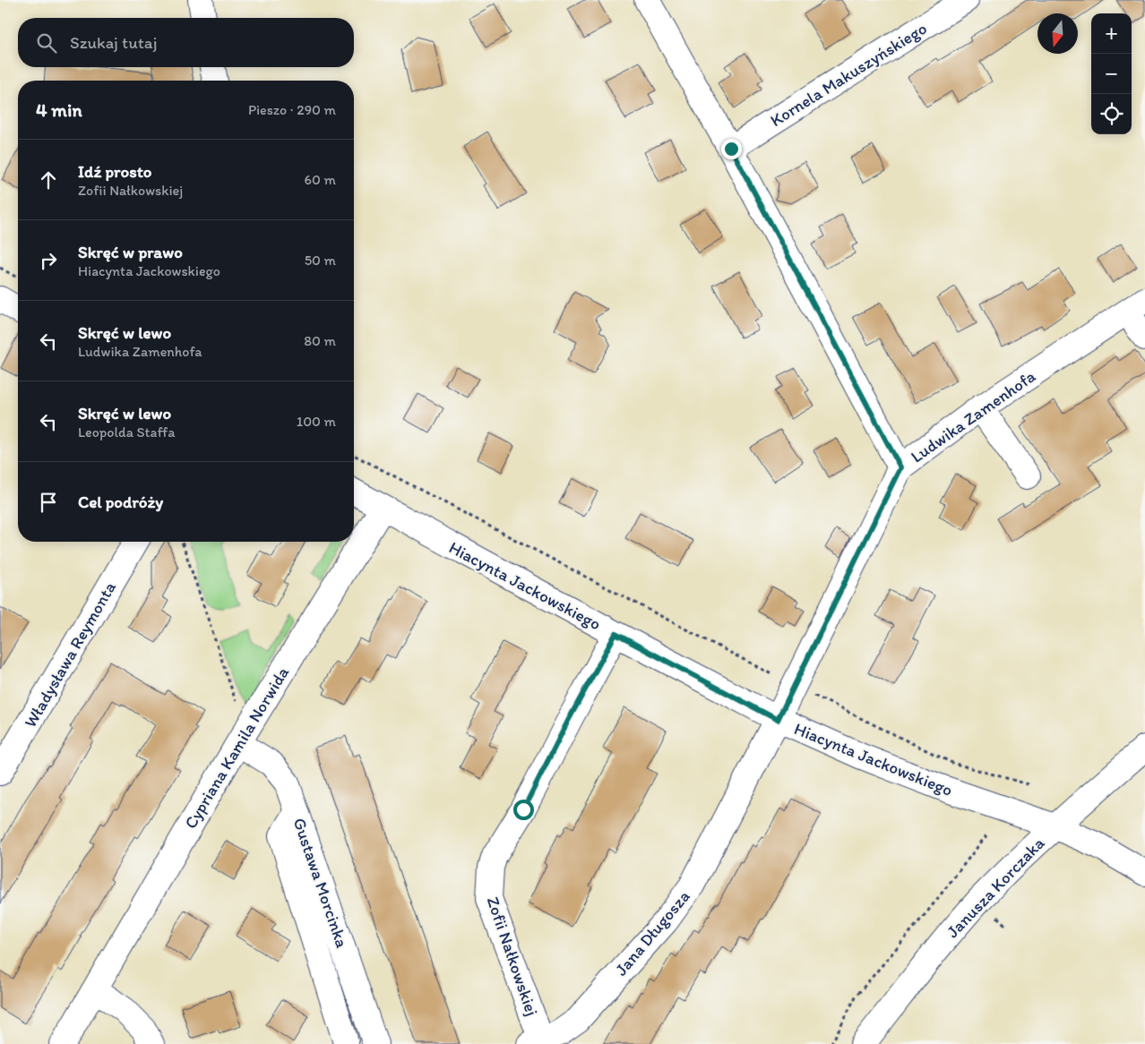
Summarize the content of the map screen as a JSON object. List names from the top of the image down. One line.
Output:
{"streets":{"street":["Kornela Makuszyńskiego","Ludwika Zamenhofa","Hiacynta Jackowskiego","Władysława Reymonta","Cypriana Kamila Norwida","Gustawa Morcinka","Janusza Korczaka","Jana Długosza","Zofii Nałkowskiej"]},"crossings":[["Ludwika Zamenhofa","Hiacynta Jackowskiego"],["Ludwika Zamenhofa","Jana Długosza"],["Hiacynta Jackowskiego","Cypriana Kamila Norwida"],["Hiacynta Jackowskiego","Janusza Korczaka"],["Hiacynta Jackowskiego","Jana Długosza"],["Hiacynta Jackowskiego","Zofii Nałkowskiej"],["Cypriana Kamila Norwida","Gustawa Morcinka"],["Jana Długosza","Zofii Nałkowskiej"]],"north":"bottom","page":{"map_buttons":["+","−"],"search":"Szukaj tutaj","heading":["4 min","Pieszo · 290 m"],"list":[["Idź prosto","Zofii Nałkowskiej","60 m"],["Skręć w prawo","Hiacynta Jackowskiego","50 m"],["Skręć w lewo","Ludwika Zamenhofa","80 m"],["Skręć w lewo","Leopolda Staffa","100 m"],"Cel podróży"]}}
